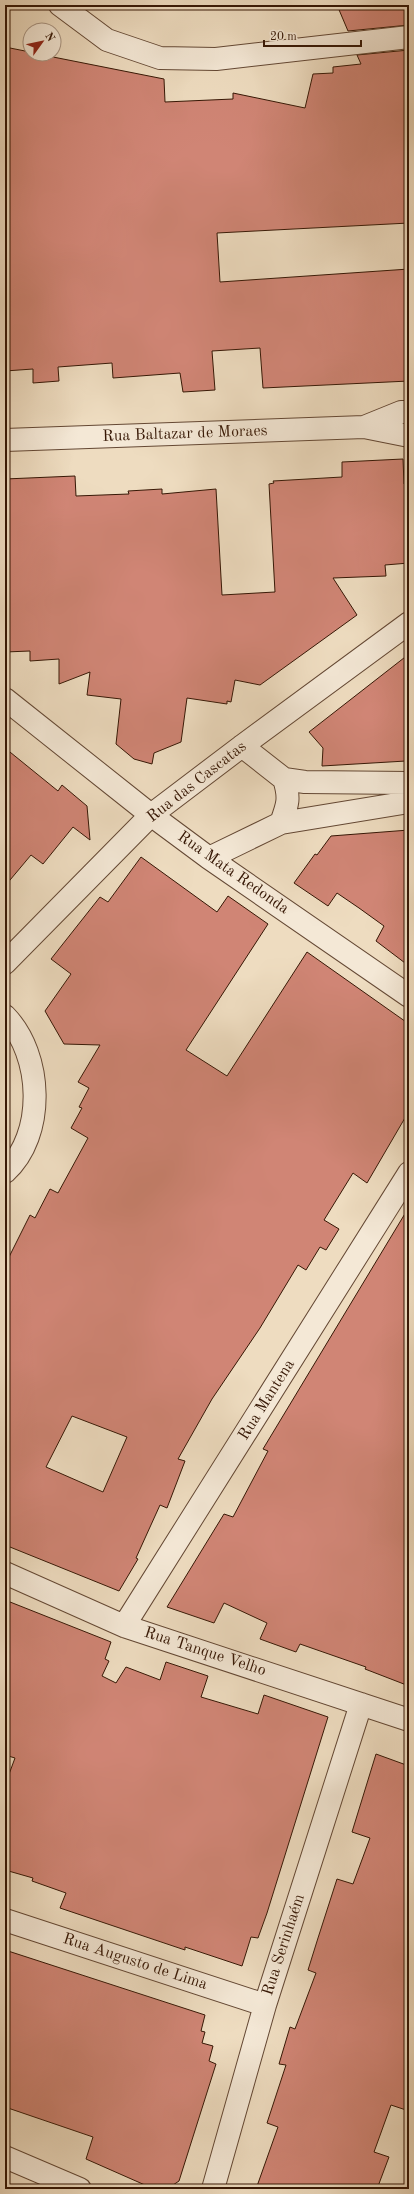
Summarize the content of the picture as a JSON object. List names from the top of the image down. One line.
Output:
{"streets":{"street":["Rua Baltazar de Moraes","Rua das Cascatas","Rua Mata Redonda","Rua Mantena","Rua Tanque Velho","Rua Serinhaém","Rua Augusto de Lima"]},"crossings":[["Rua das Cascatas","Rua Mata Redonda"],["Rua Mantena","Rua Tanque Velho"],["Rua Tanque Velho","Rua Serinhaém"],["Rua Serinhaém","Rua Augusto de Lima"]],"scale_bar":"20 m","north":"top right"}
